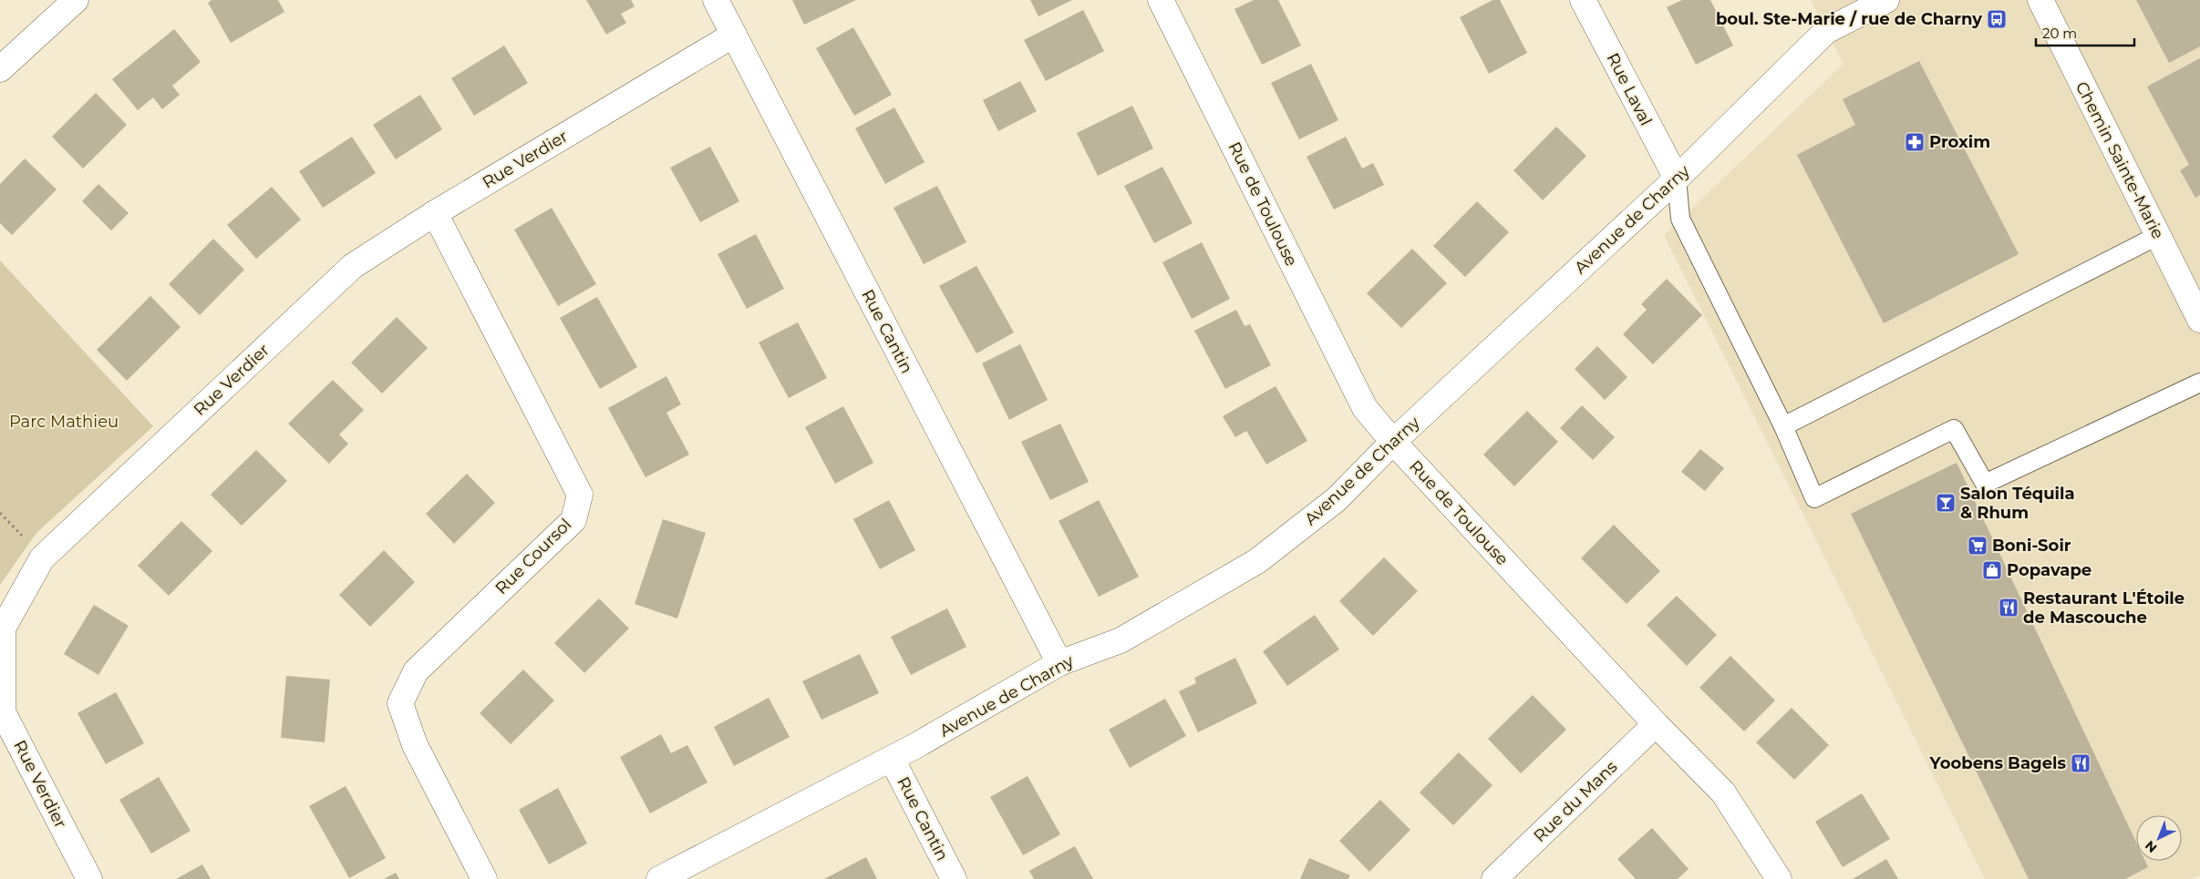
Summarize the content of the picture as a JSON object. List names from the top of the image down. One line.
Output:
{"streets":{"street":["Rue Laval","Rue Verdier","Chemin Sainte-Marie","Rue de Toulouse","Avenue de Charny","Rue Cantin","Rue Coursol","Rue du Mans"]},"crossings":[["Rue Laval","Avenue de Charny"],["Rue Verdier","Rue Cantin"],["Rue Verdier","Rue Coursol"],["Rue de Toulouse","Avenue de Charny"],["Rue de Toulouse","Rue du Mans"],["Avenue de Charny","Rue Cantin"]],"parks":["Parc Mathieu"],"places":{"bus stop":["boul. Ste-Marie / rue de Charny"],"pharmacy":["Proxim"],"bar":["Salon Téquila & Rhum"],"supermarket":["Boni-Soir"],"shop":["Popavape"],"restaurant":["Restaurant L'Étoile de Mascouche","Yoobens Bagels"]},"scale_bar":"20 m","north":"bottom left"}
